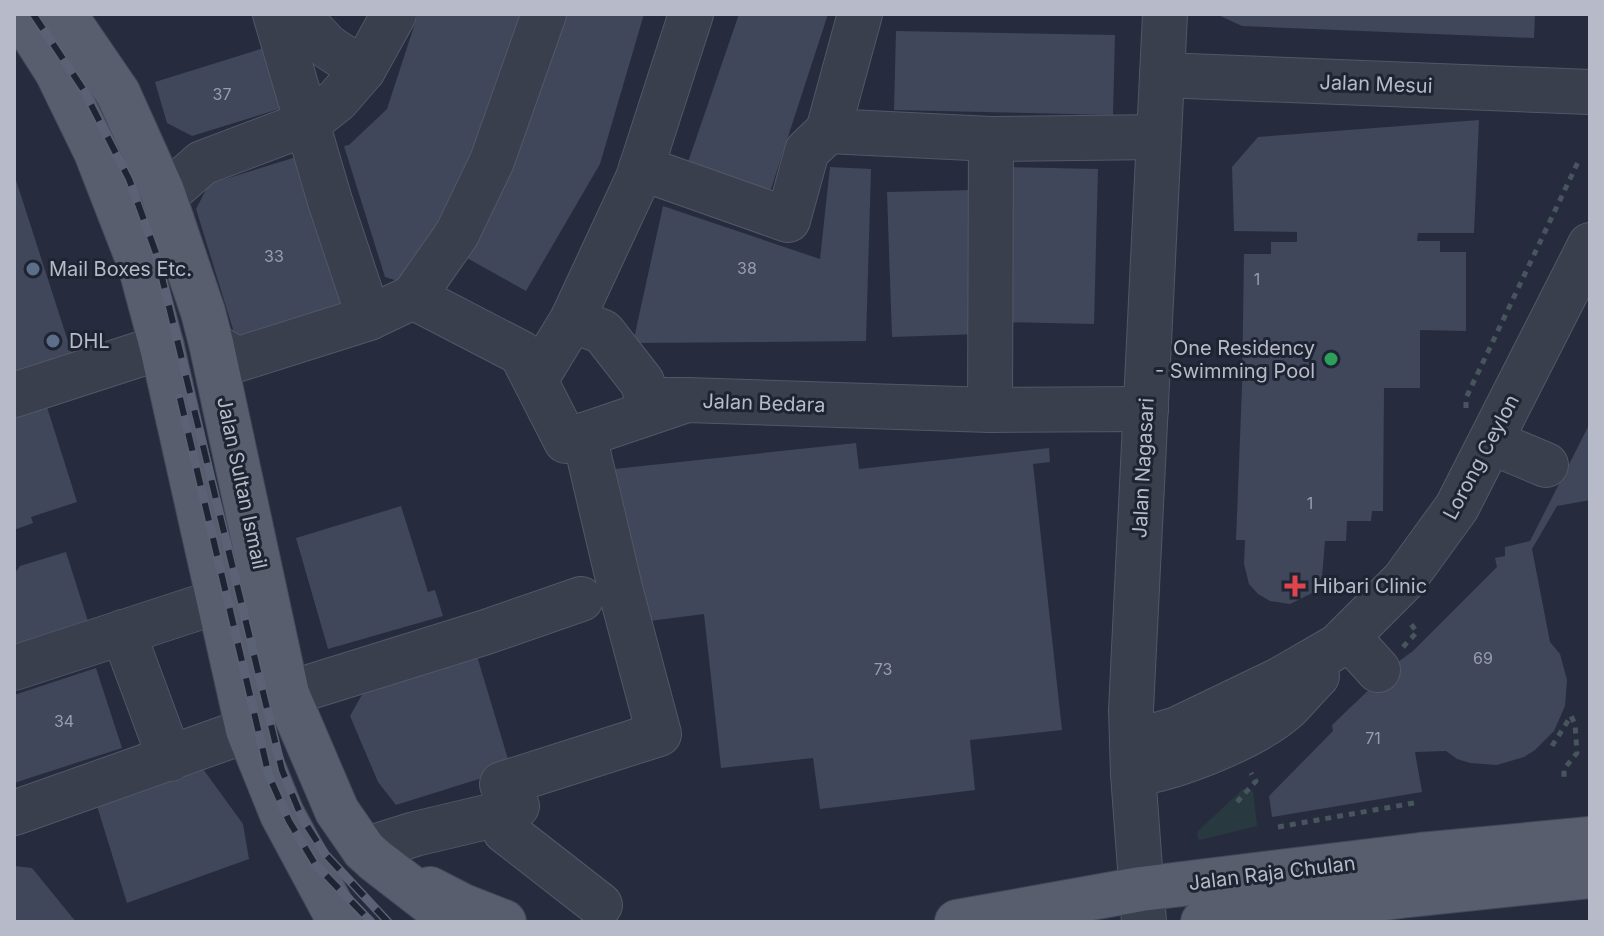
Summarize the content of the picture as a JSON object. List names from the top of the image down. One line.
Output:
{"streets":{"main road":["Jalan Sultan Ismail","Jalan Raja Chulan"],"street":["Jalan Mesui","Jalan Bedara","Lorong Ceylon","Jalan Nagasari"]},"crossings":[["Jalan Mesui","Jalan Nagasari"],["Jalan Bedara","Jalan Nagasari"],["Lorong Ceylon","Jalan Nagasari"],["Jalan Nagasari","Jalan Raja Chulan"]],"places":{"other":["Mail Boxes Etc.","DHL","One Residency - Swimming Pool"],"health":["Hibari Clinic"]},"house_numbers":["37","33","38","1","1","69","73","34","71"]}
